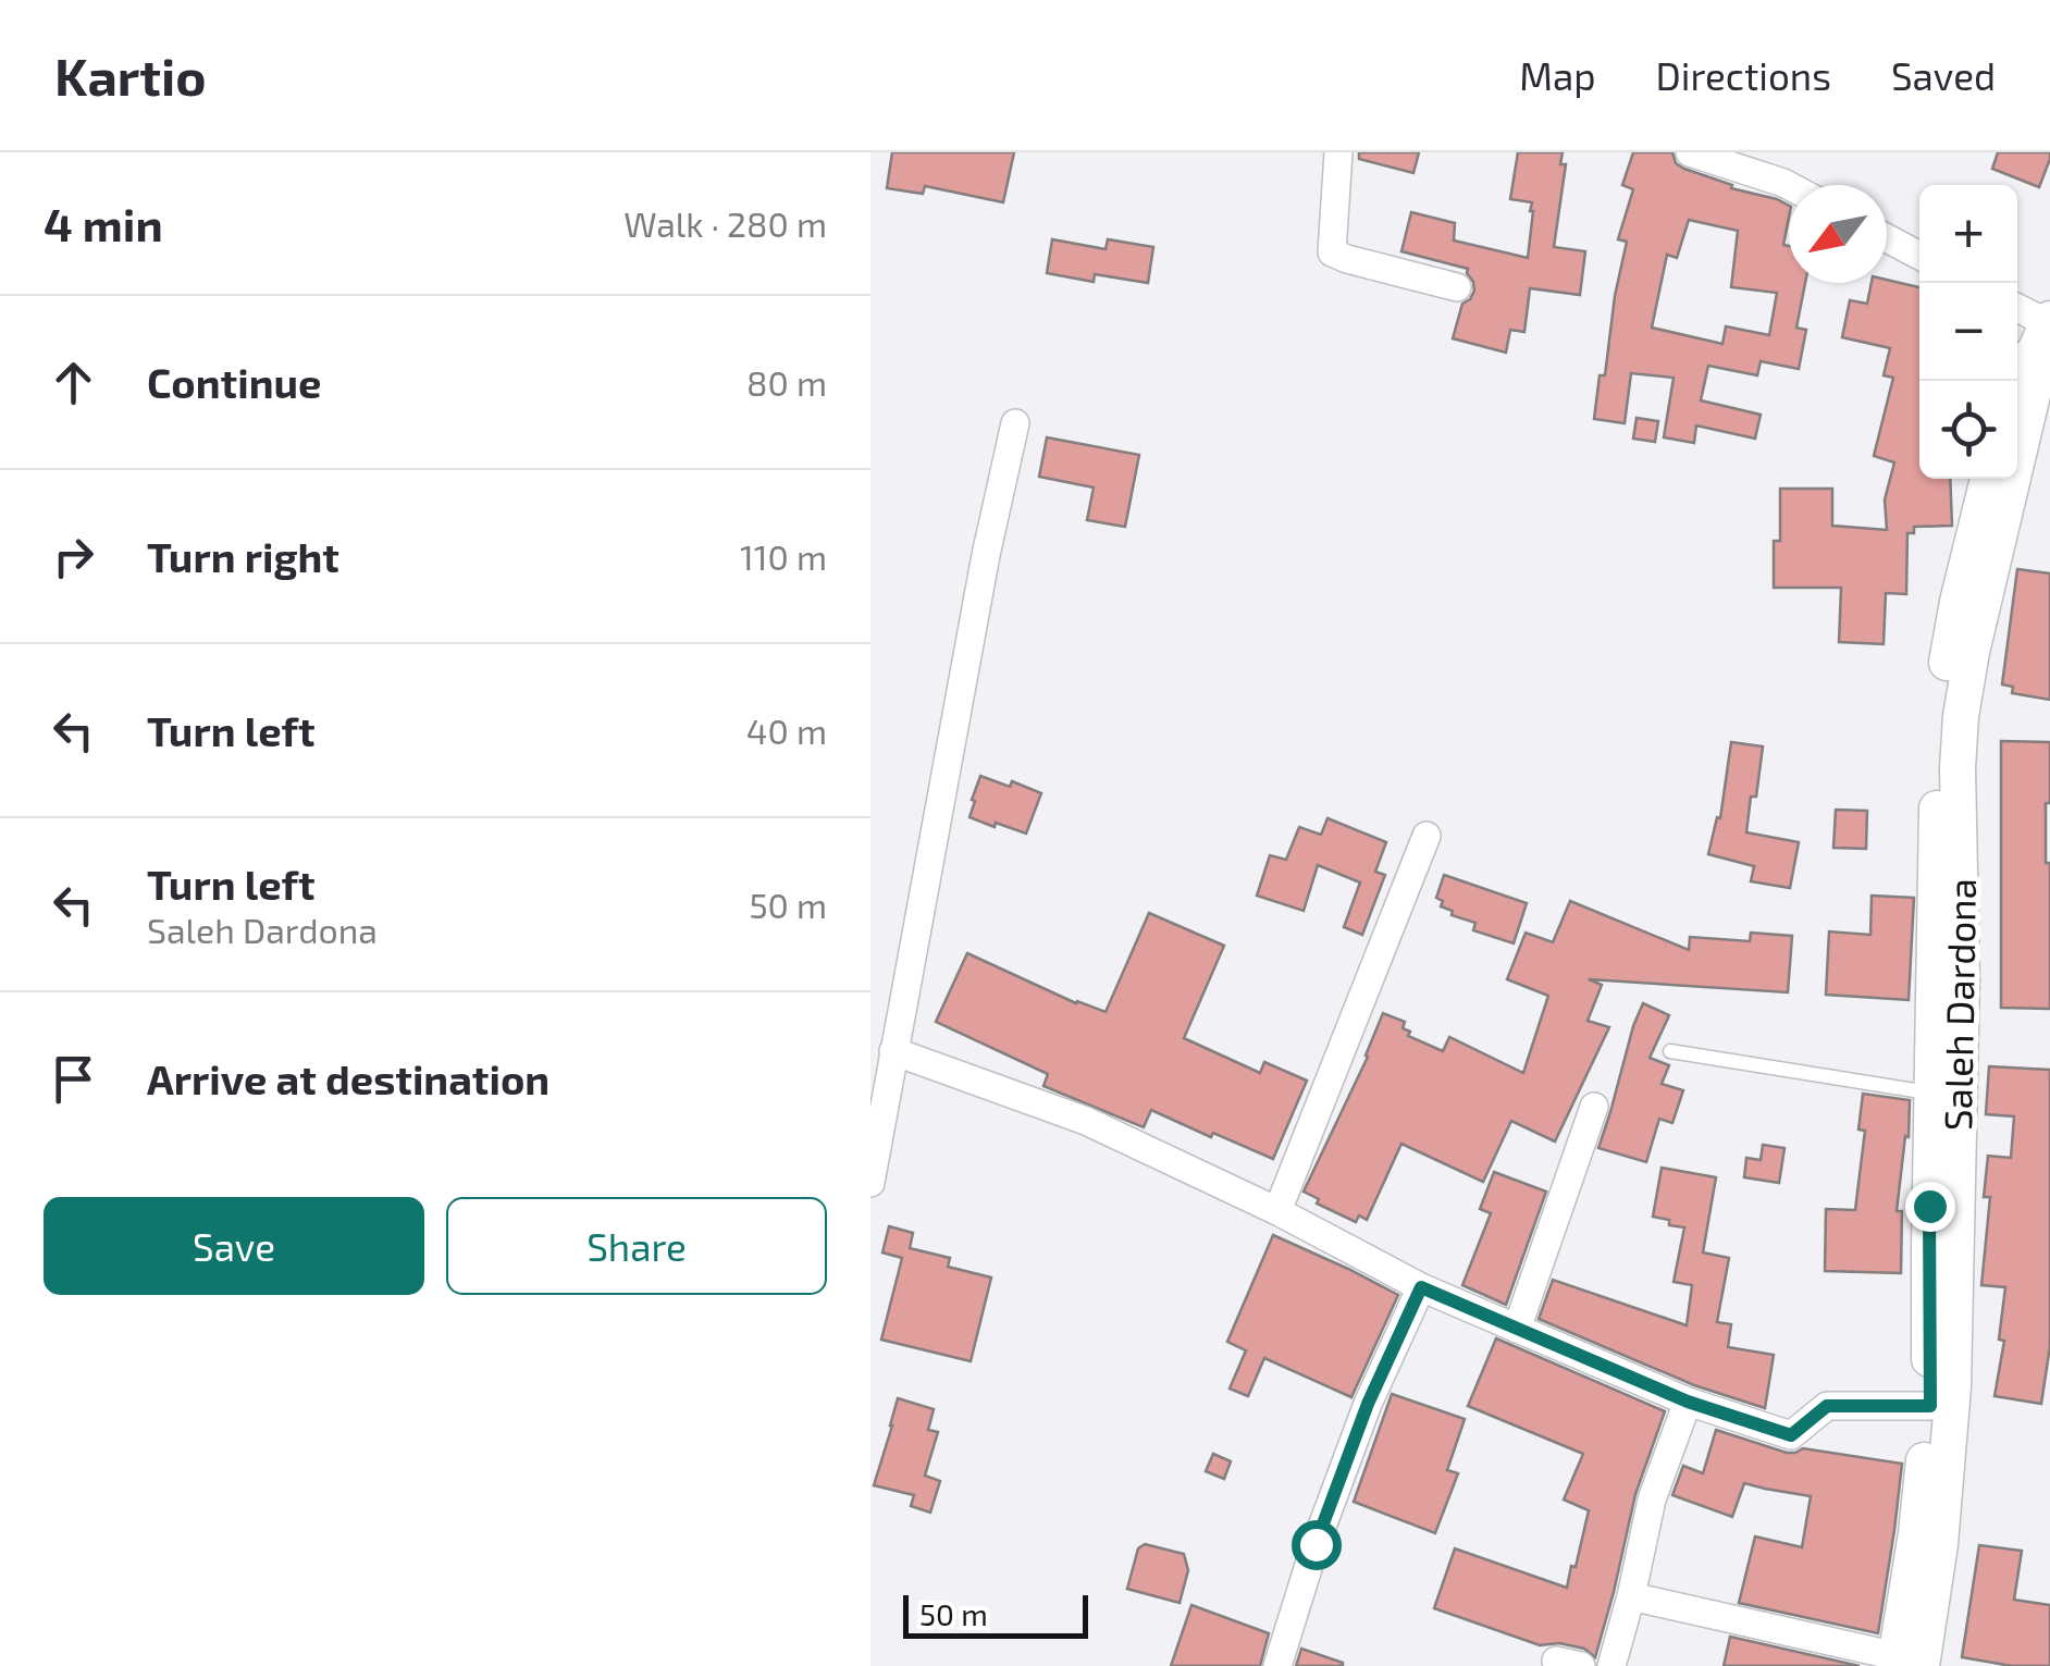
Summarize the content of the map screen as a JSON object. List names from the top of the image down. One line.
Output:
{"streets":{"street":["Saleh Dardona"]},"scale_bar":"50 m","north":"bottom left","page":{"header":"Kartio","nav":["Map","Directions","Saved"],"heading":["4 min","Walk · 280 m"],"map_buttons":["+","−"],"list":[["Continue","80 m"],["Turn right","110 m"],["Turn left","40 m"],["Turn left","Saleh Dardona","50 m"],"Arrive at destination"],"buttons":["Save","Share"],"scale":"50 m"}}
